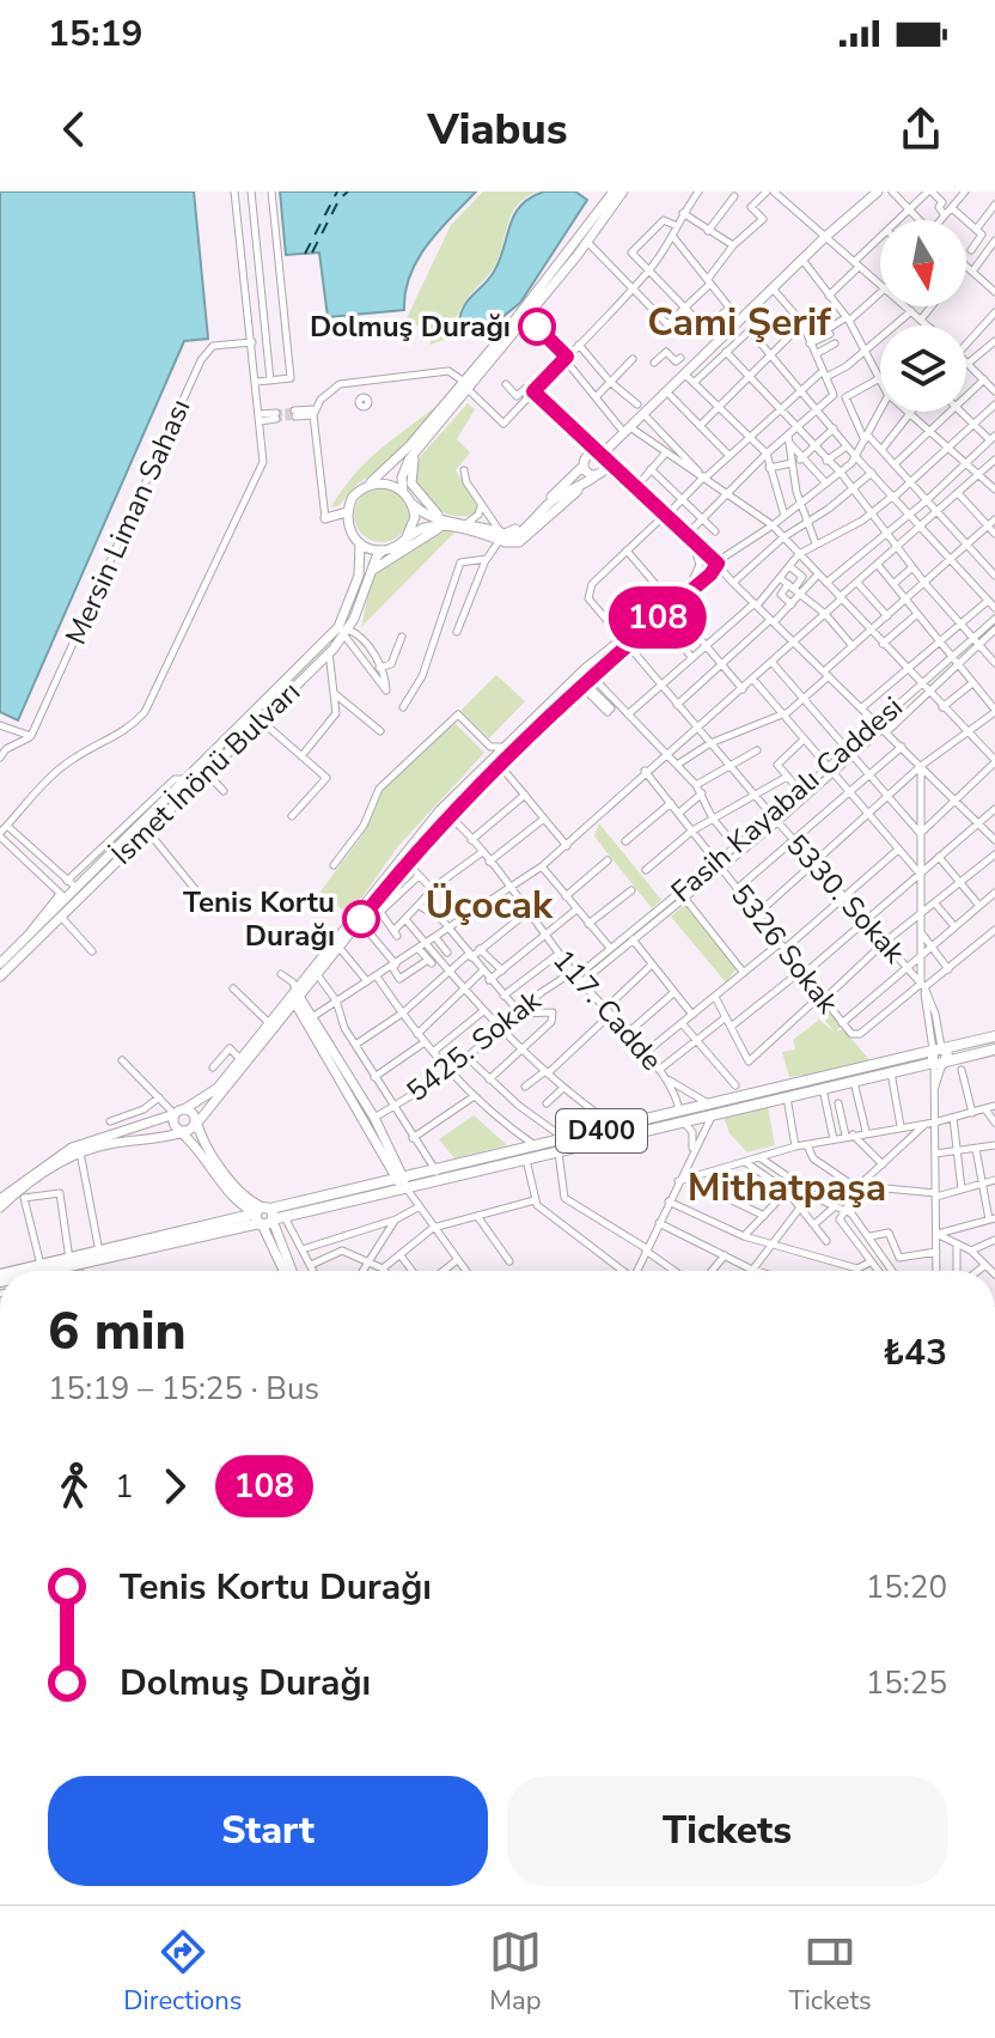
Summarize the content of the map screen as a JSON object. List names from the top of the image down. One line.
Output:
{"streets":{"highway":["D400"],"main road":["İsmet İnönü Bulvarı"],"street":["Mersin Liman Sahası","Fasih Kayabalı Caddesi","5330. Sokak","5326 Sokak","117. Cadde","5425. Sokak"]},"crossings":[["Fasih Kayabalı Caddesi","5330. Sokak"],["Fasih Kayabalı Caddesi","5326 Sokak"],["Fasih Kayabalı Caddesi","117. Cadde"],["Fasih Kayabalı Caddesi","5425. Sokak"],["5330. Sokak","5326 Sokak"],["117. Cadde","5425. Sokak"],["117. Cadde","D400"]],"districts":["Cami Şerif","Üçocak","Mithatpaşa"],"places":["Dolmuş Durağı","Tenis Kortu Durağı"],"lines":["bus line 108"],"north":"bottom","page":{"status":"15:19","header":"Viabus","on_map":"108","heading":["6 min","15:19 – 15:25 · Bus","₺43"],"legs":["1","108"],"list":[{"name":"Tenis Kortu Durağı","value":"15:20"},{"name":"Dolmuş Durağı","value":"15:25"}],"buttons":["Start","Tickets"],"tabs":["Directions","Map","Tickets"]}}
